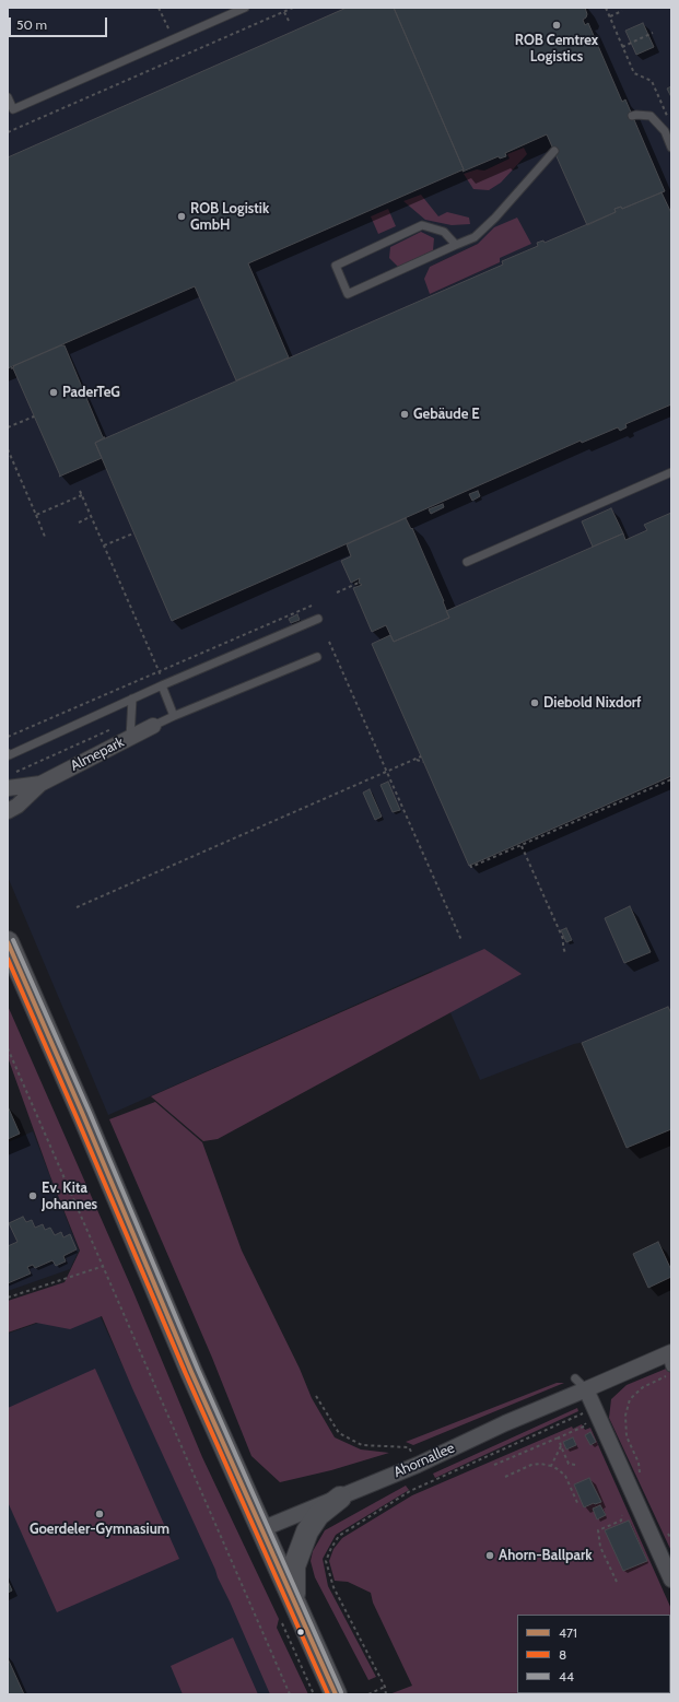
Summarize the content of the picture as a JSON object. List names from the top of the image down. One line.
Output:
{"streets":{"street":["Almepark","Ahornallee"]},"places":["ROB Cemtrex Logistics","ROB Logistik GmbH","PaderTeG","Gebäude E","Diebold Nixdorf","Ev. Kita Johannes","Goerdeler-Gymnasium","Ahorn-Ballpark"],"lines":["transit line 44","transit line 471","transit line 8"],"legend":["471","8","44"],"scale_bar":"50 m"}
